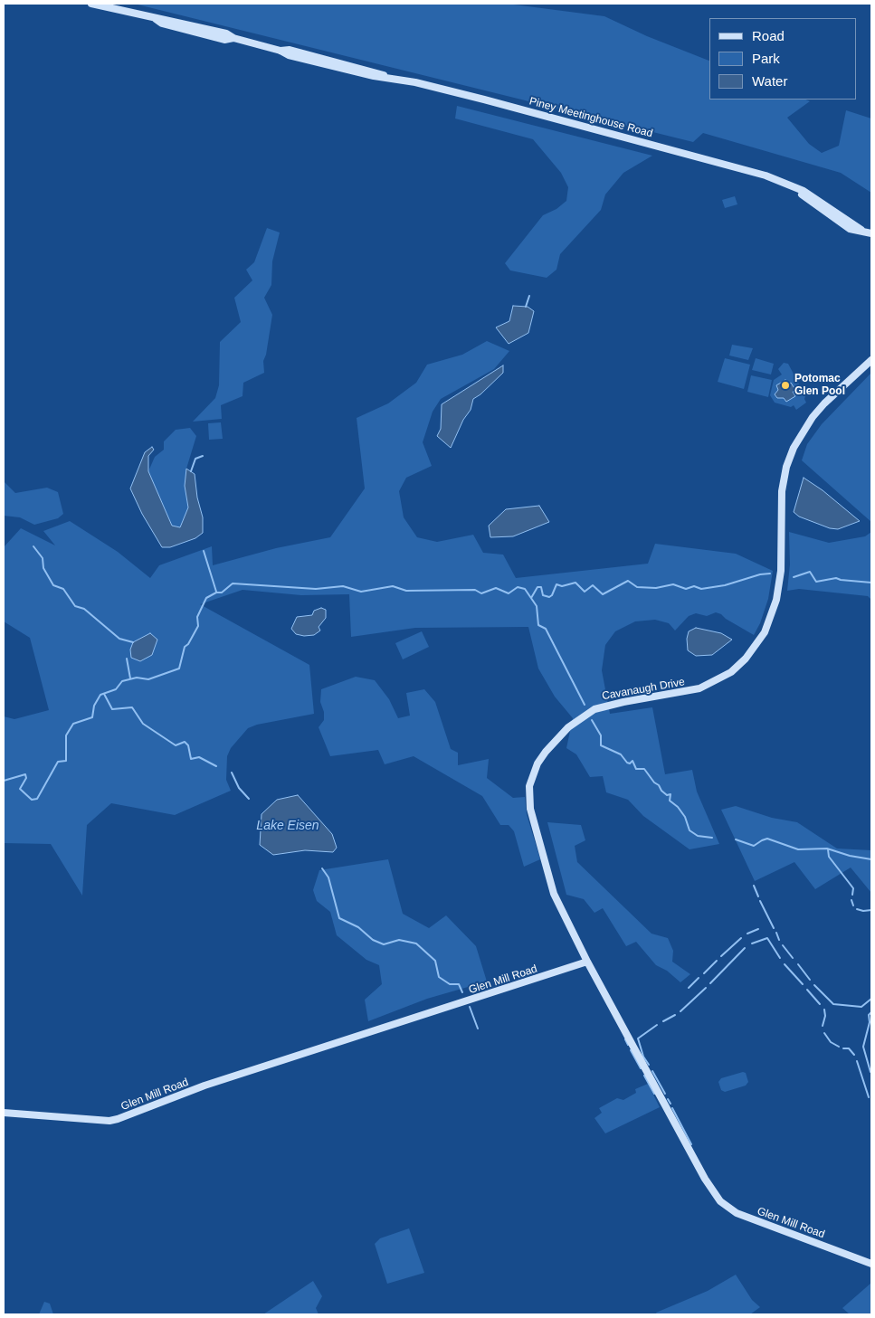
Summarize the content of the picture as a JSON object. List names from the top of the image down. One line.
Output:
{"streets":{"main road":["Piney Meetinghouse Road","Cavanaugh Drive","Glen Mill Road"]},"crossings":[["Cavanaugh Drive","Glen Mill Road"]],"water":["Lake Eisen"],"places":["Potomac Glen Pool"],"legend":["Road","Park","Water"]}
